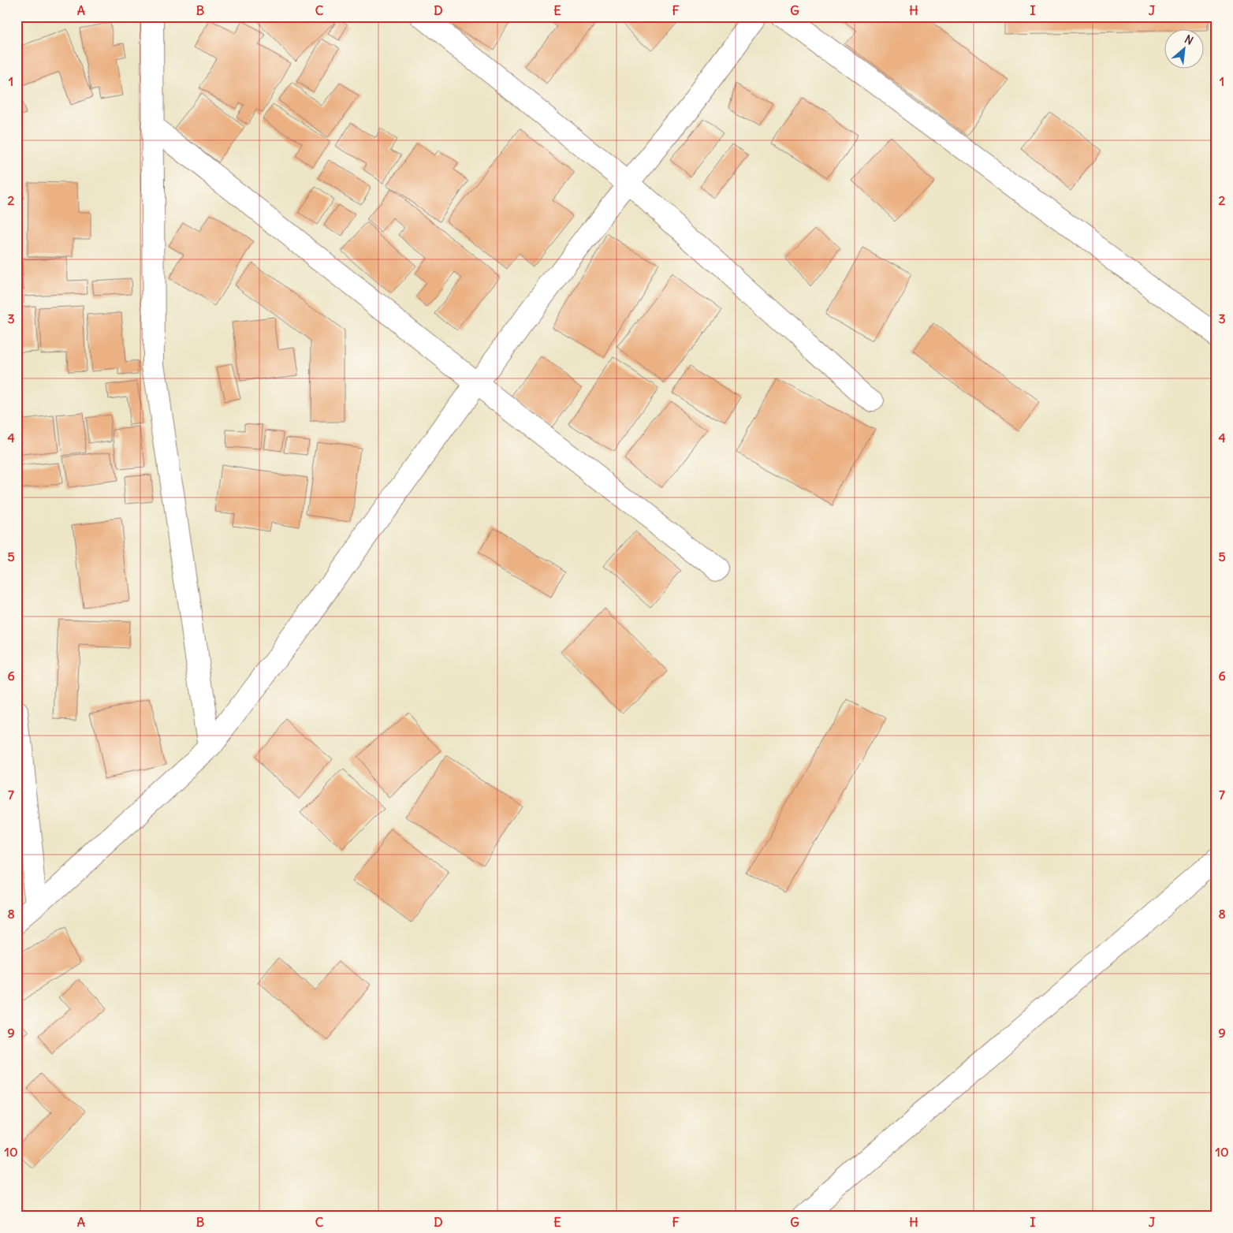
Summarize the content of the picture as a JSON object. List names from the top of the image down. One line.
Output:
{"north":"top right","grid":{"columns":["A","B","C","D","E","F","G","H","I","J"],"rows":["1","2","3","4","5","6","7","8","9","10"]}}
